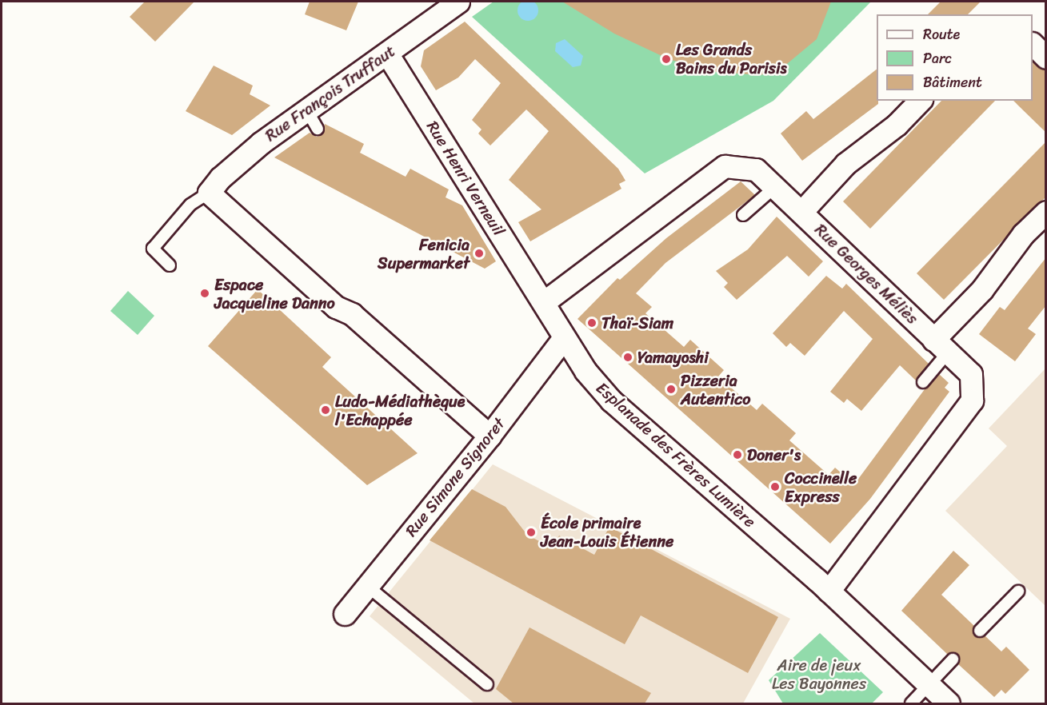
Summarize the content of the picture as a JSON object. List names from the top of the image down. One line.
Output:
{"streets":{"street":["Rue François Truffaut","Rue Henri Verneuil","Rue Georges Méliès","Esplanade des Frères Lumière","Rue Simone Signoret"]},"crossings":[["Rue François Truffaut","Rue Henri Verneuil"],["Rue Henri Verneuil","Rue Georges Méliès"],["Rue Henri Verneuil","Esplanade des Frères Lumière"],["Rue Georges Méliès","Esplanade des Frères Lumière"],["Esplanade des Frères Lumière","Rue Simone Signoret"]],"parks":["Aire de jeux Les Bayonnes"],"places":["Les Grands Bains du Parisis","Fenicia Supermarket","Espace Jacqueline Danno","Thaï-Siam","Yamayoshi","Pizzeria Autentico","Ludo-Médiathèque l'Echappée","Doner's","Coccinelle Express","École primaire Jean-Louis Étienne"],"legend":["Route","Parc","Bâtiment"]}
